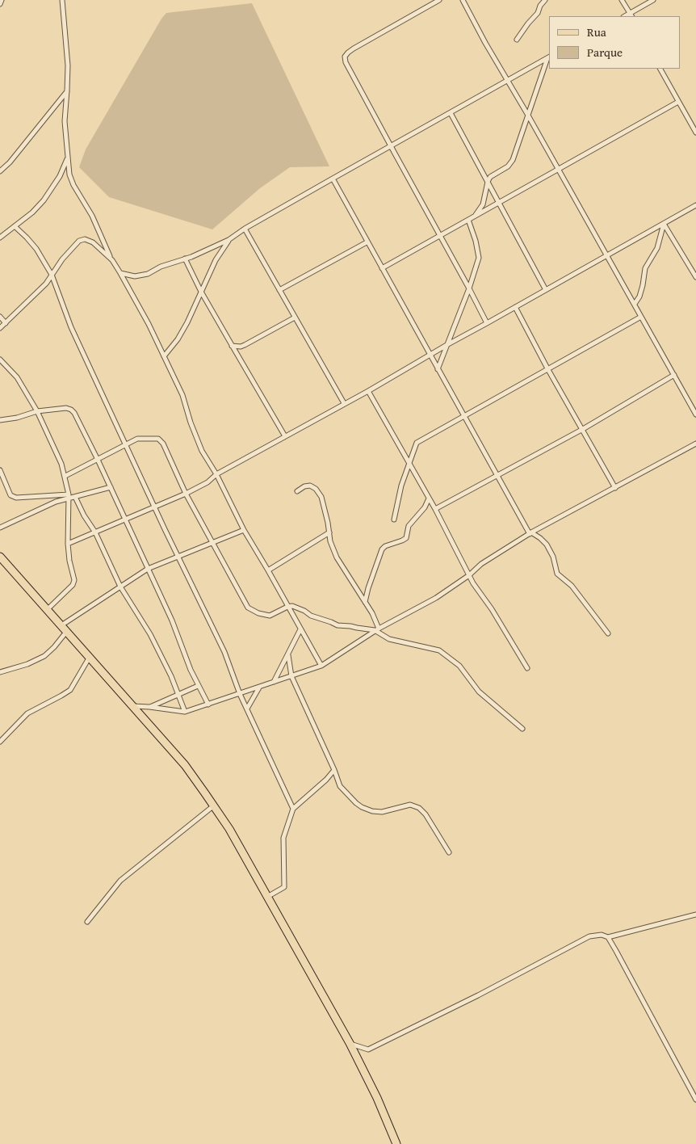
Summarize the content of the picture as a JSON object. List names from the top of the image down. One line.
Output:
{"legend":["Rua","Parque"]}
